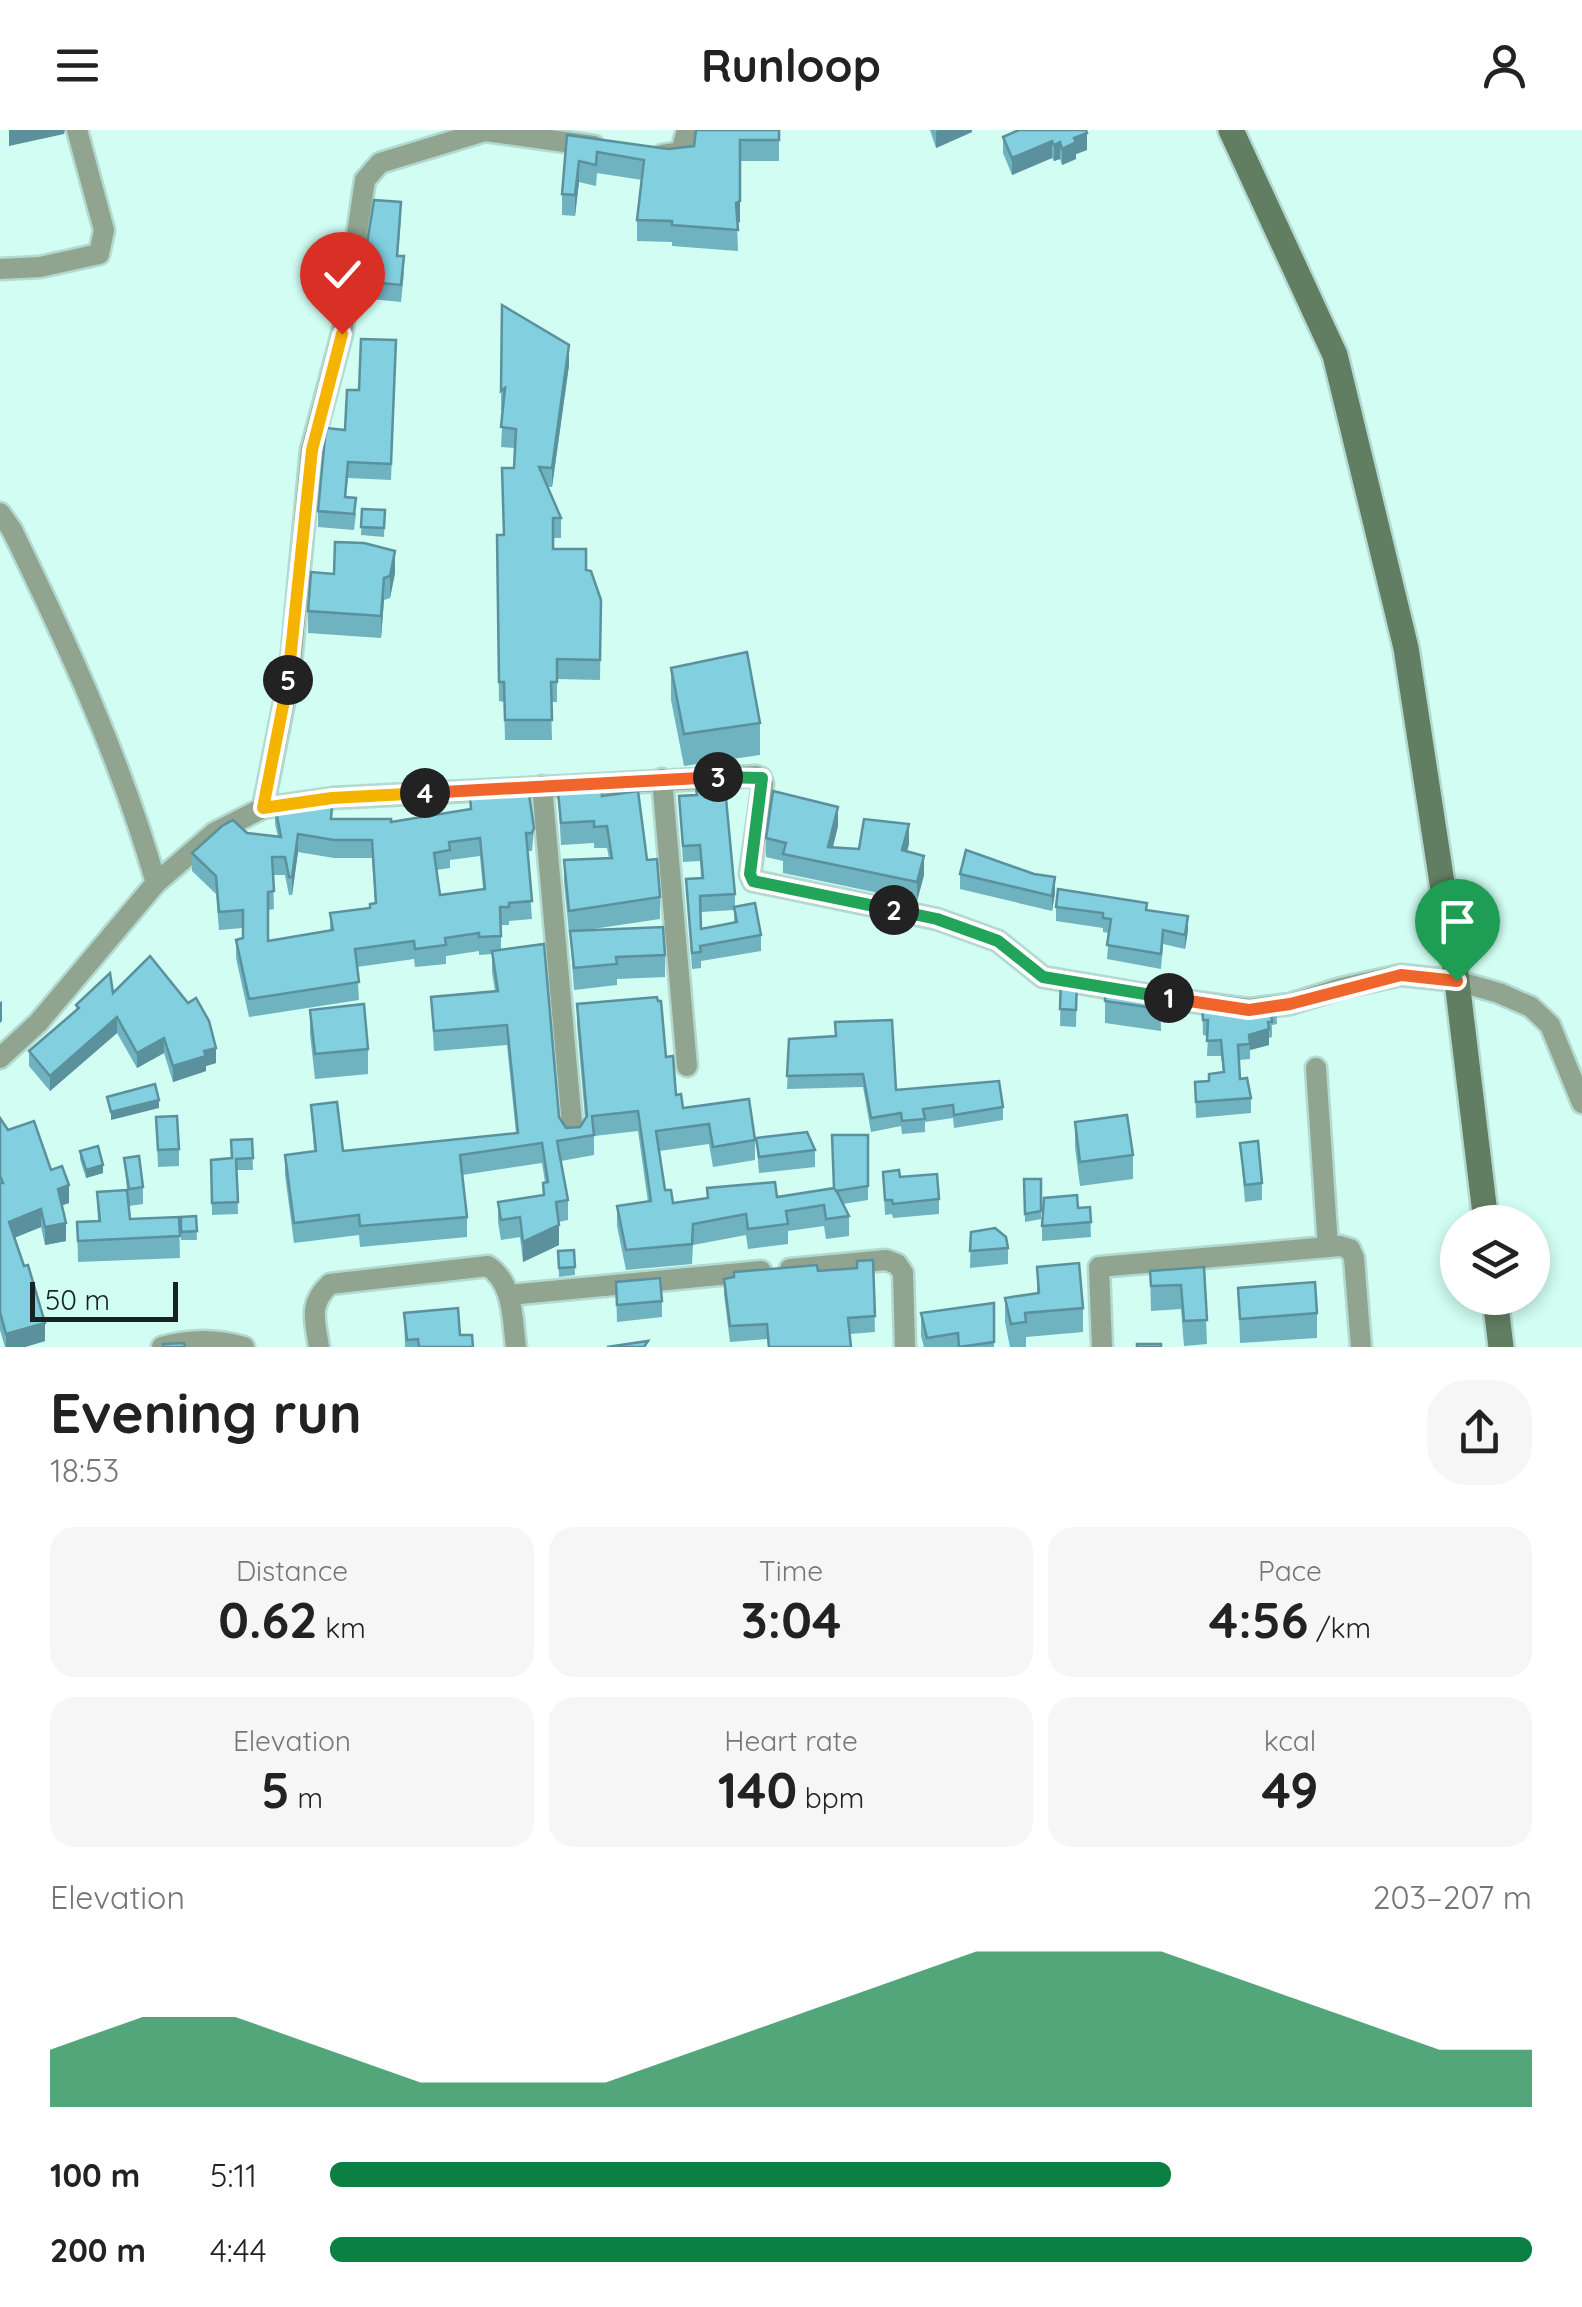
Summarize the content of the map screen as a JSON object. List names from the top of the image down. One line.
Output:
{"scale_bar":"50 m","page":{"header":"Runloop","pins":["5","3","4","2","1"],"scale":"50 m","heading":["Evening run","18:53"],"stats":[["Distance","0.62 km"],["Time","3:04"],["Pace","4:56 /km"],["Elevation","5 m"],["Heart rate","140 bpm"],["kcal","49"]],"chart":["Elevation","203–207 m"],"list":[{"name":"100 m","note":"5:11"},{"name":"200 m","note":"4:44"}]}}
